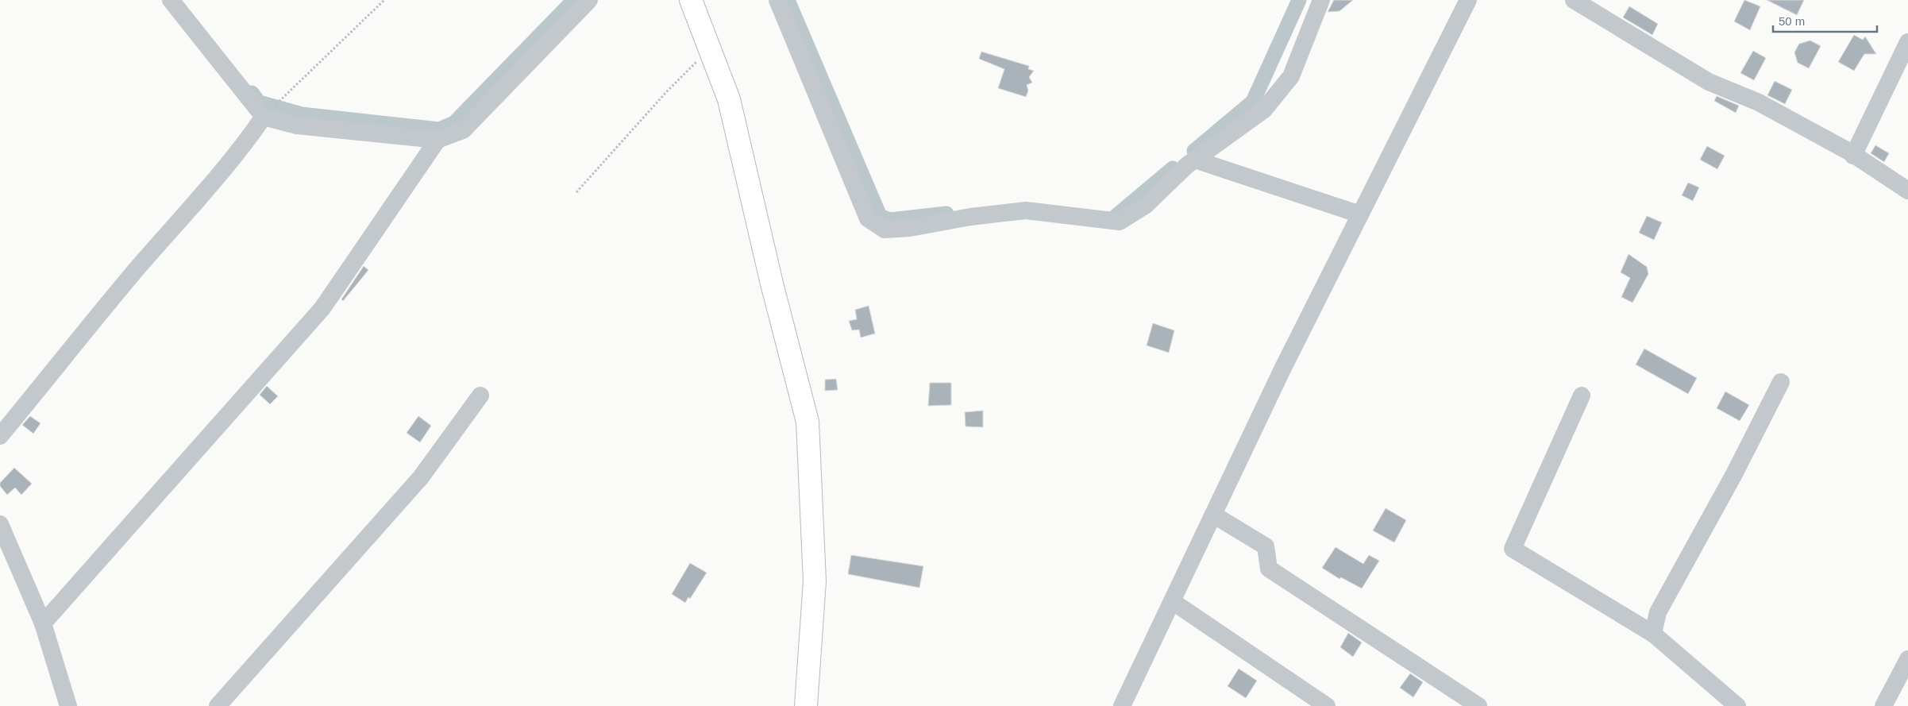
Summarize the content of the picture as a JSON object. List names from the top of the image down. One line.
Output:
{"scale_bar":"50 m"}
